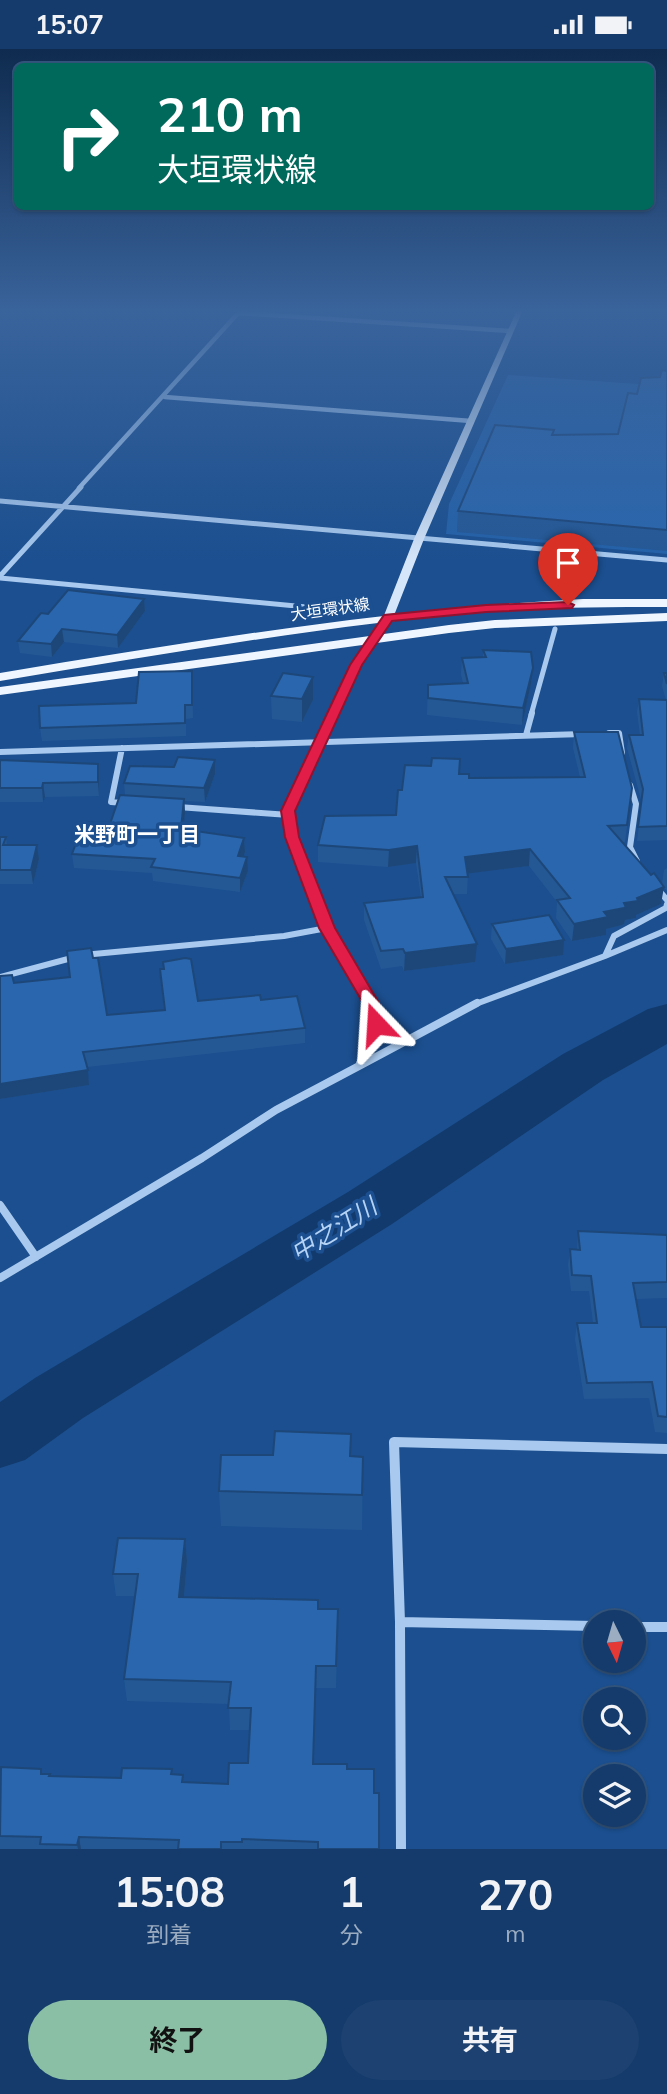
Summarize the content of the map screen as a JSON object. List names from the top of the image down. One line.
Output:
{"streets":{"main road":["大垣環状線"]},"districts":["米野町一丁目"],"water":["中之江川"],"north":"bottom","page":{"status":"15:07","turn":["210 m","大垣環状線"],"eta":["15:08","到着","1","分","270","m"],"buttons":["終了","共有"]}}
